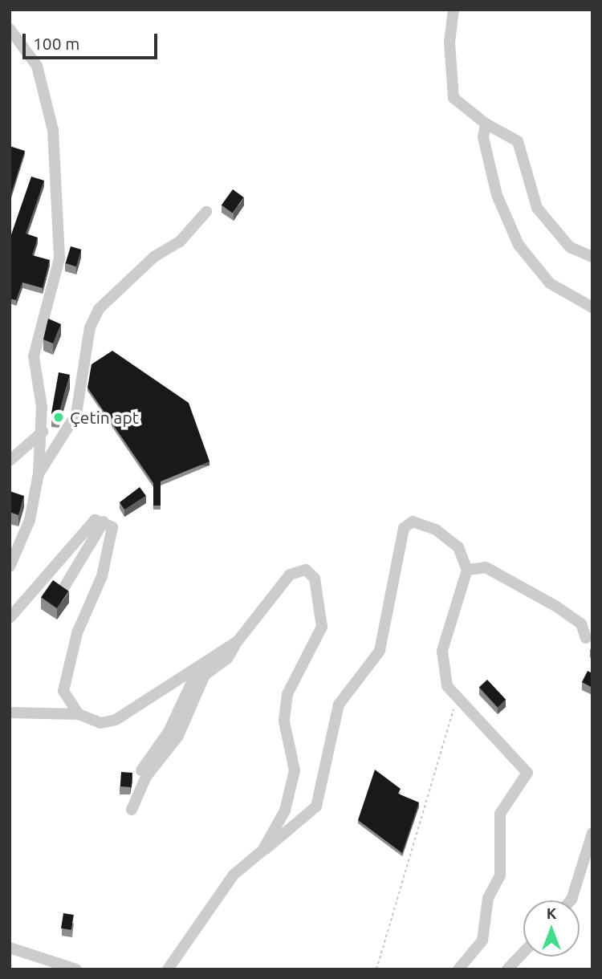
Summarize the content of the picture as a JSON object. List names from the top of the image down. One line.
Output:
{"places":["Çetin apt"],"scale_bar":"100 m","north":"top"}
